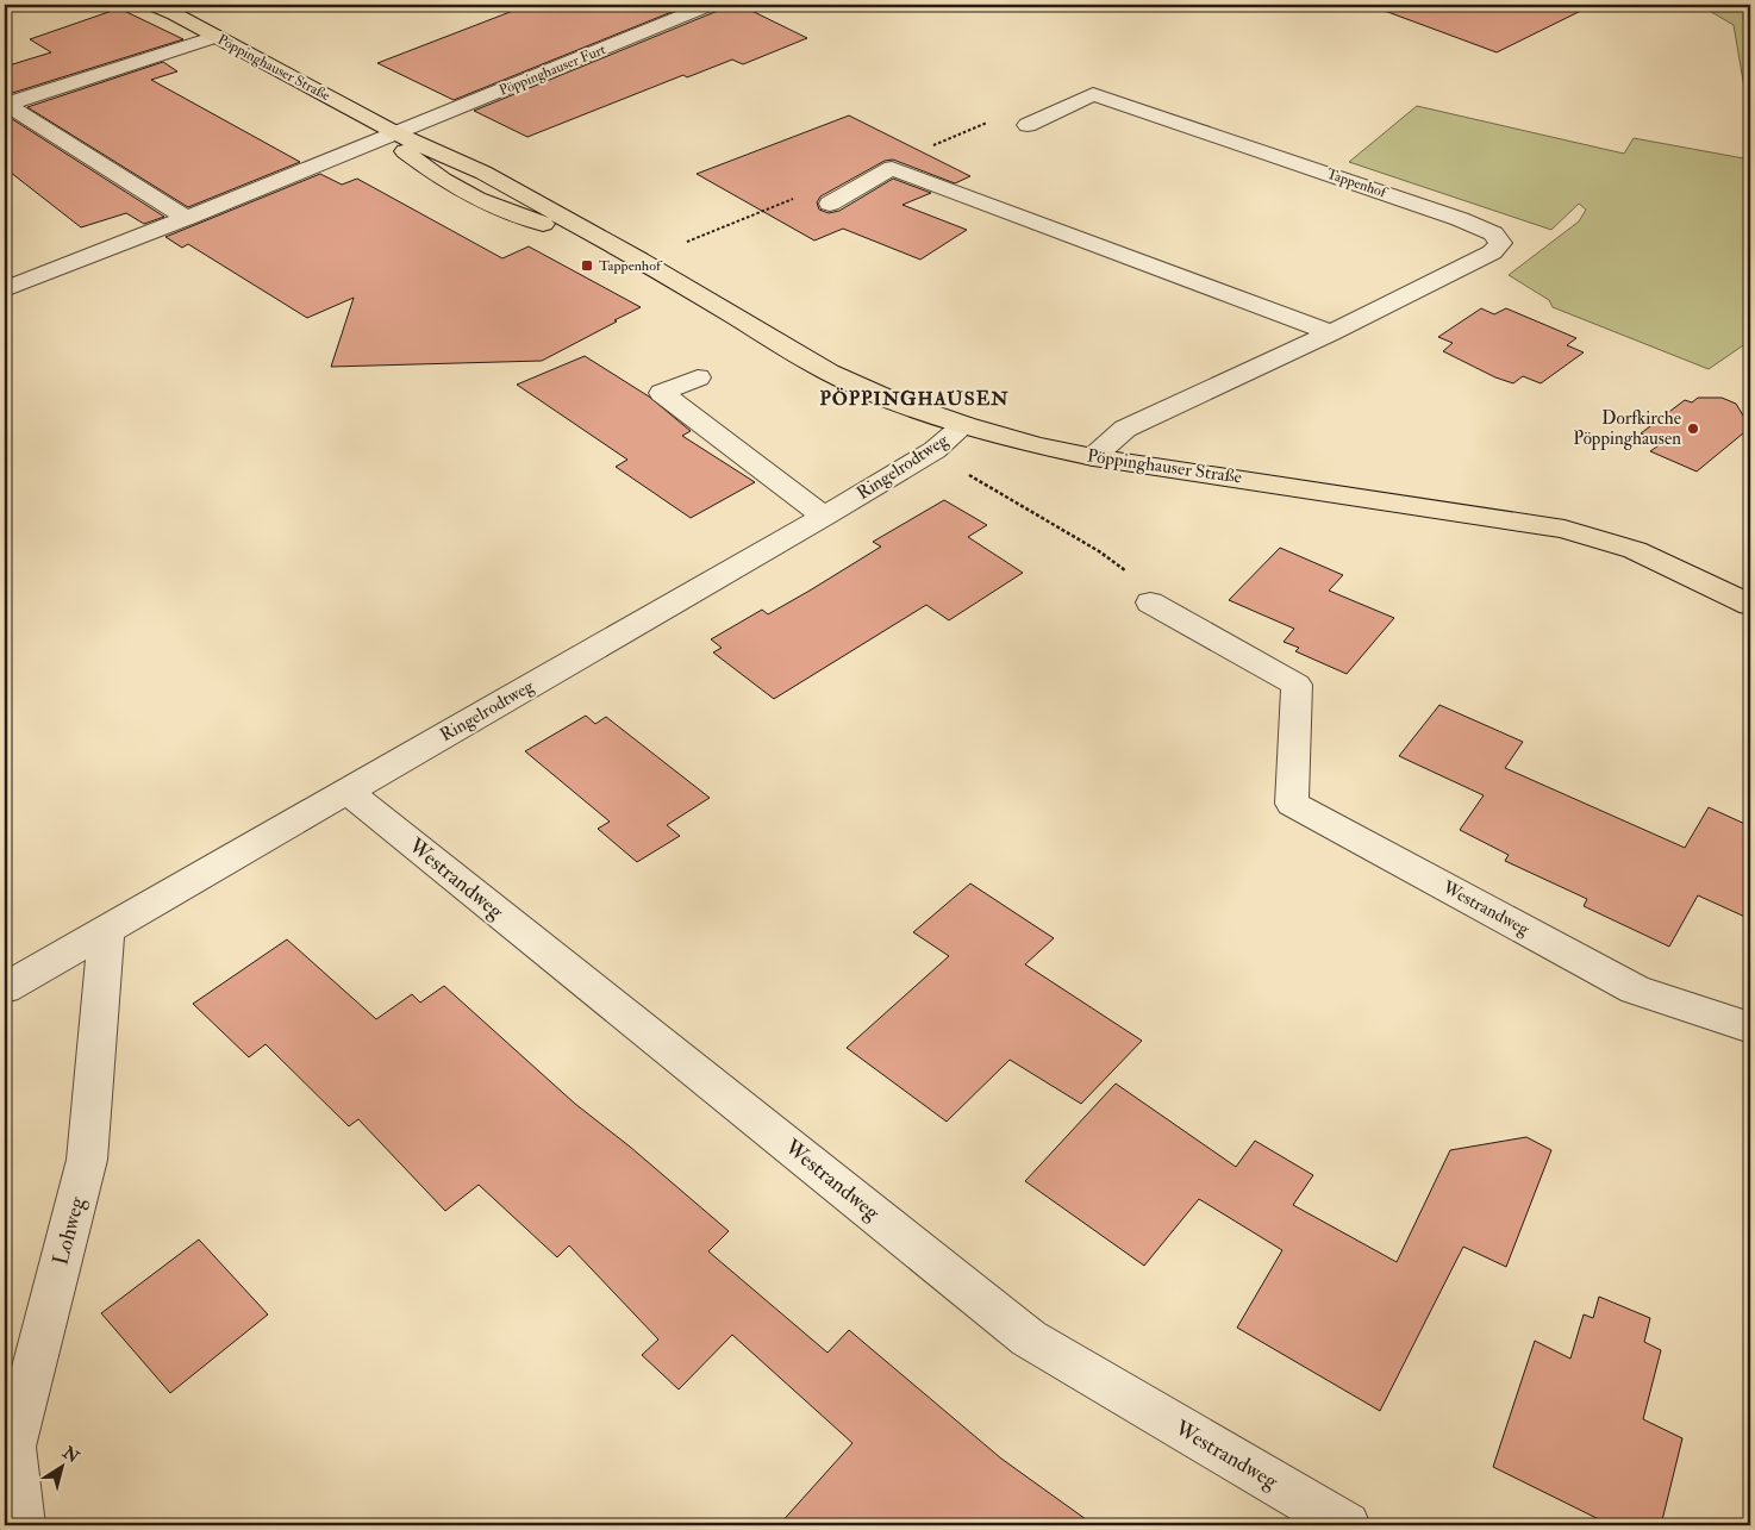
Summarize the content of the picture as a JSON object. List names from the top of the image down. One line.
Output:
{"streets":{"main road":["Pöppinghauser Straße"],"street":["Pöppinghauser Furt","Tappenhof","Ringelrodtweg","Westrandweg","Lohweg"]},"crossings":[["Pöppinghauser Straße","Pöppinghauser Furt"],["Pöppinghauser Straße","Tappenhof"],["Pöppinghauser Straße","Ringelrodtweg"],["Ringelrodtweg","Westrandweg"],["Ringelrodtweg","Lohweg"]],"districts":["PÖPPINGHAUSEN"],"places":{"transit":["Tappenhof"],"other":["Dorfkirche Pöppinghausen"]},"north":"top right"}
